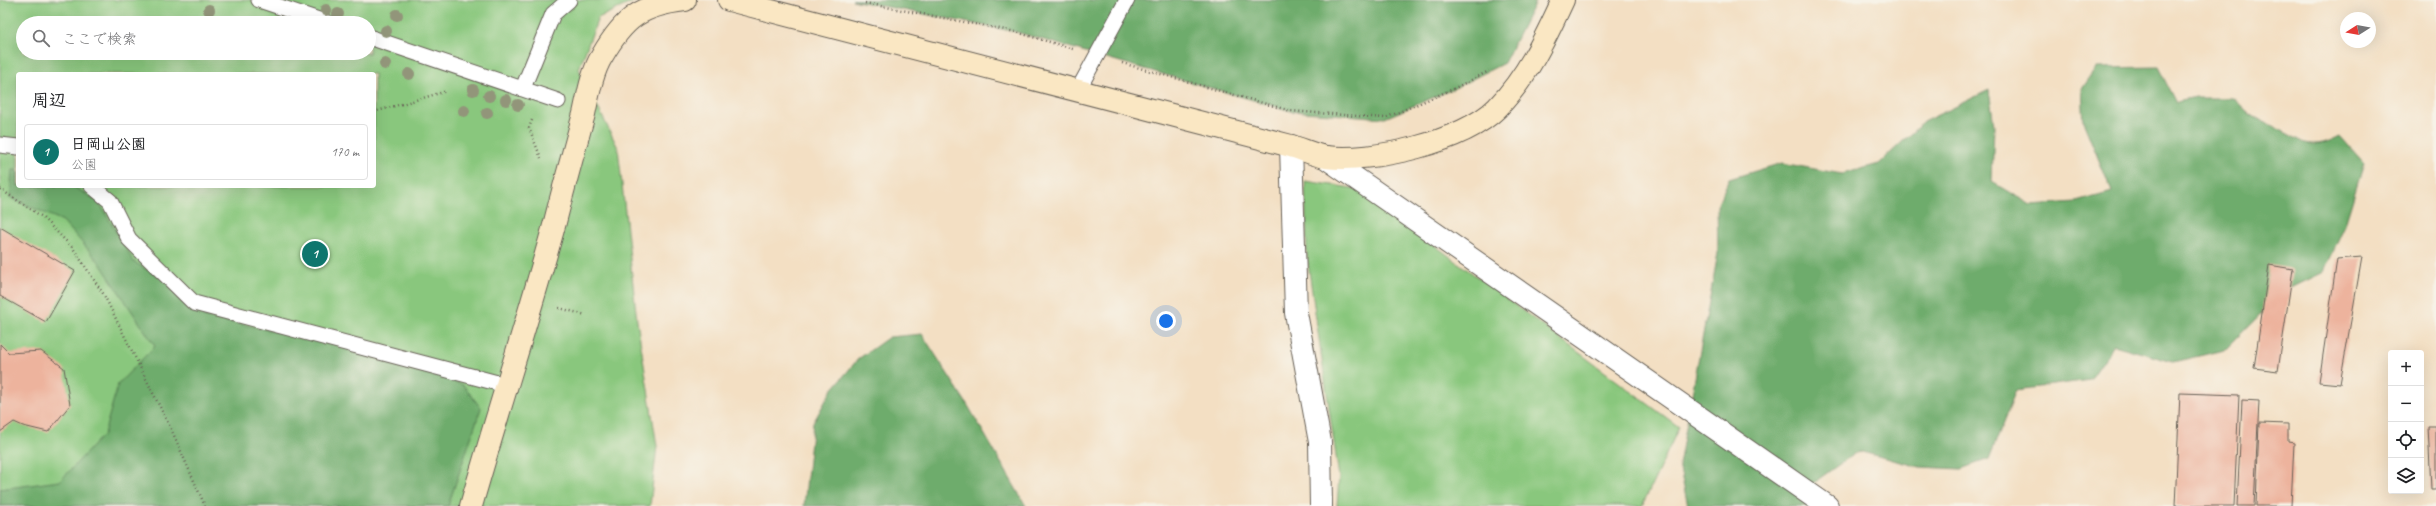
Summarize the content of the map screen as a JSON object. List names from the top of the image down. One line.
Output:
{"north":"left","page":{"search":"ここで検索","heading":"周辺","list":[{"mark":"1","name":"日岡山公園","note":"公園","value":"170 m"}],"pins":"1","map_buttons":["+","−"]}}
